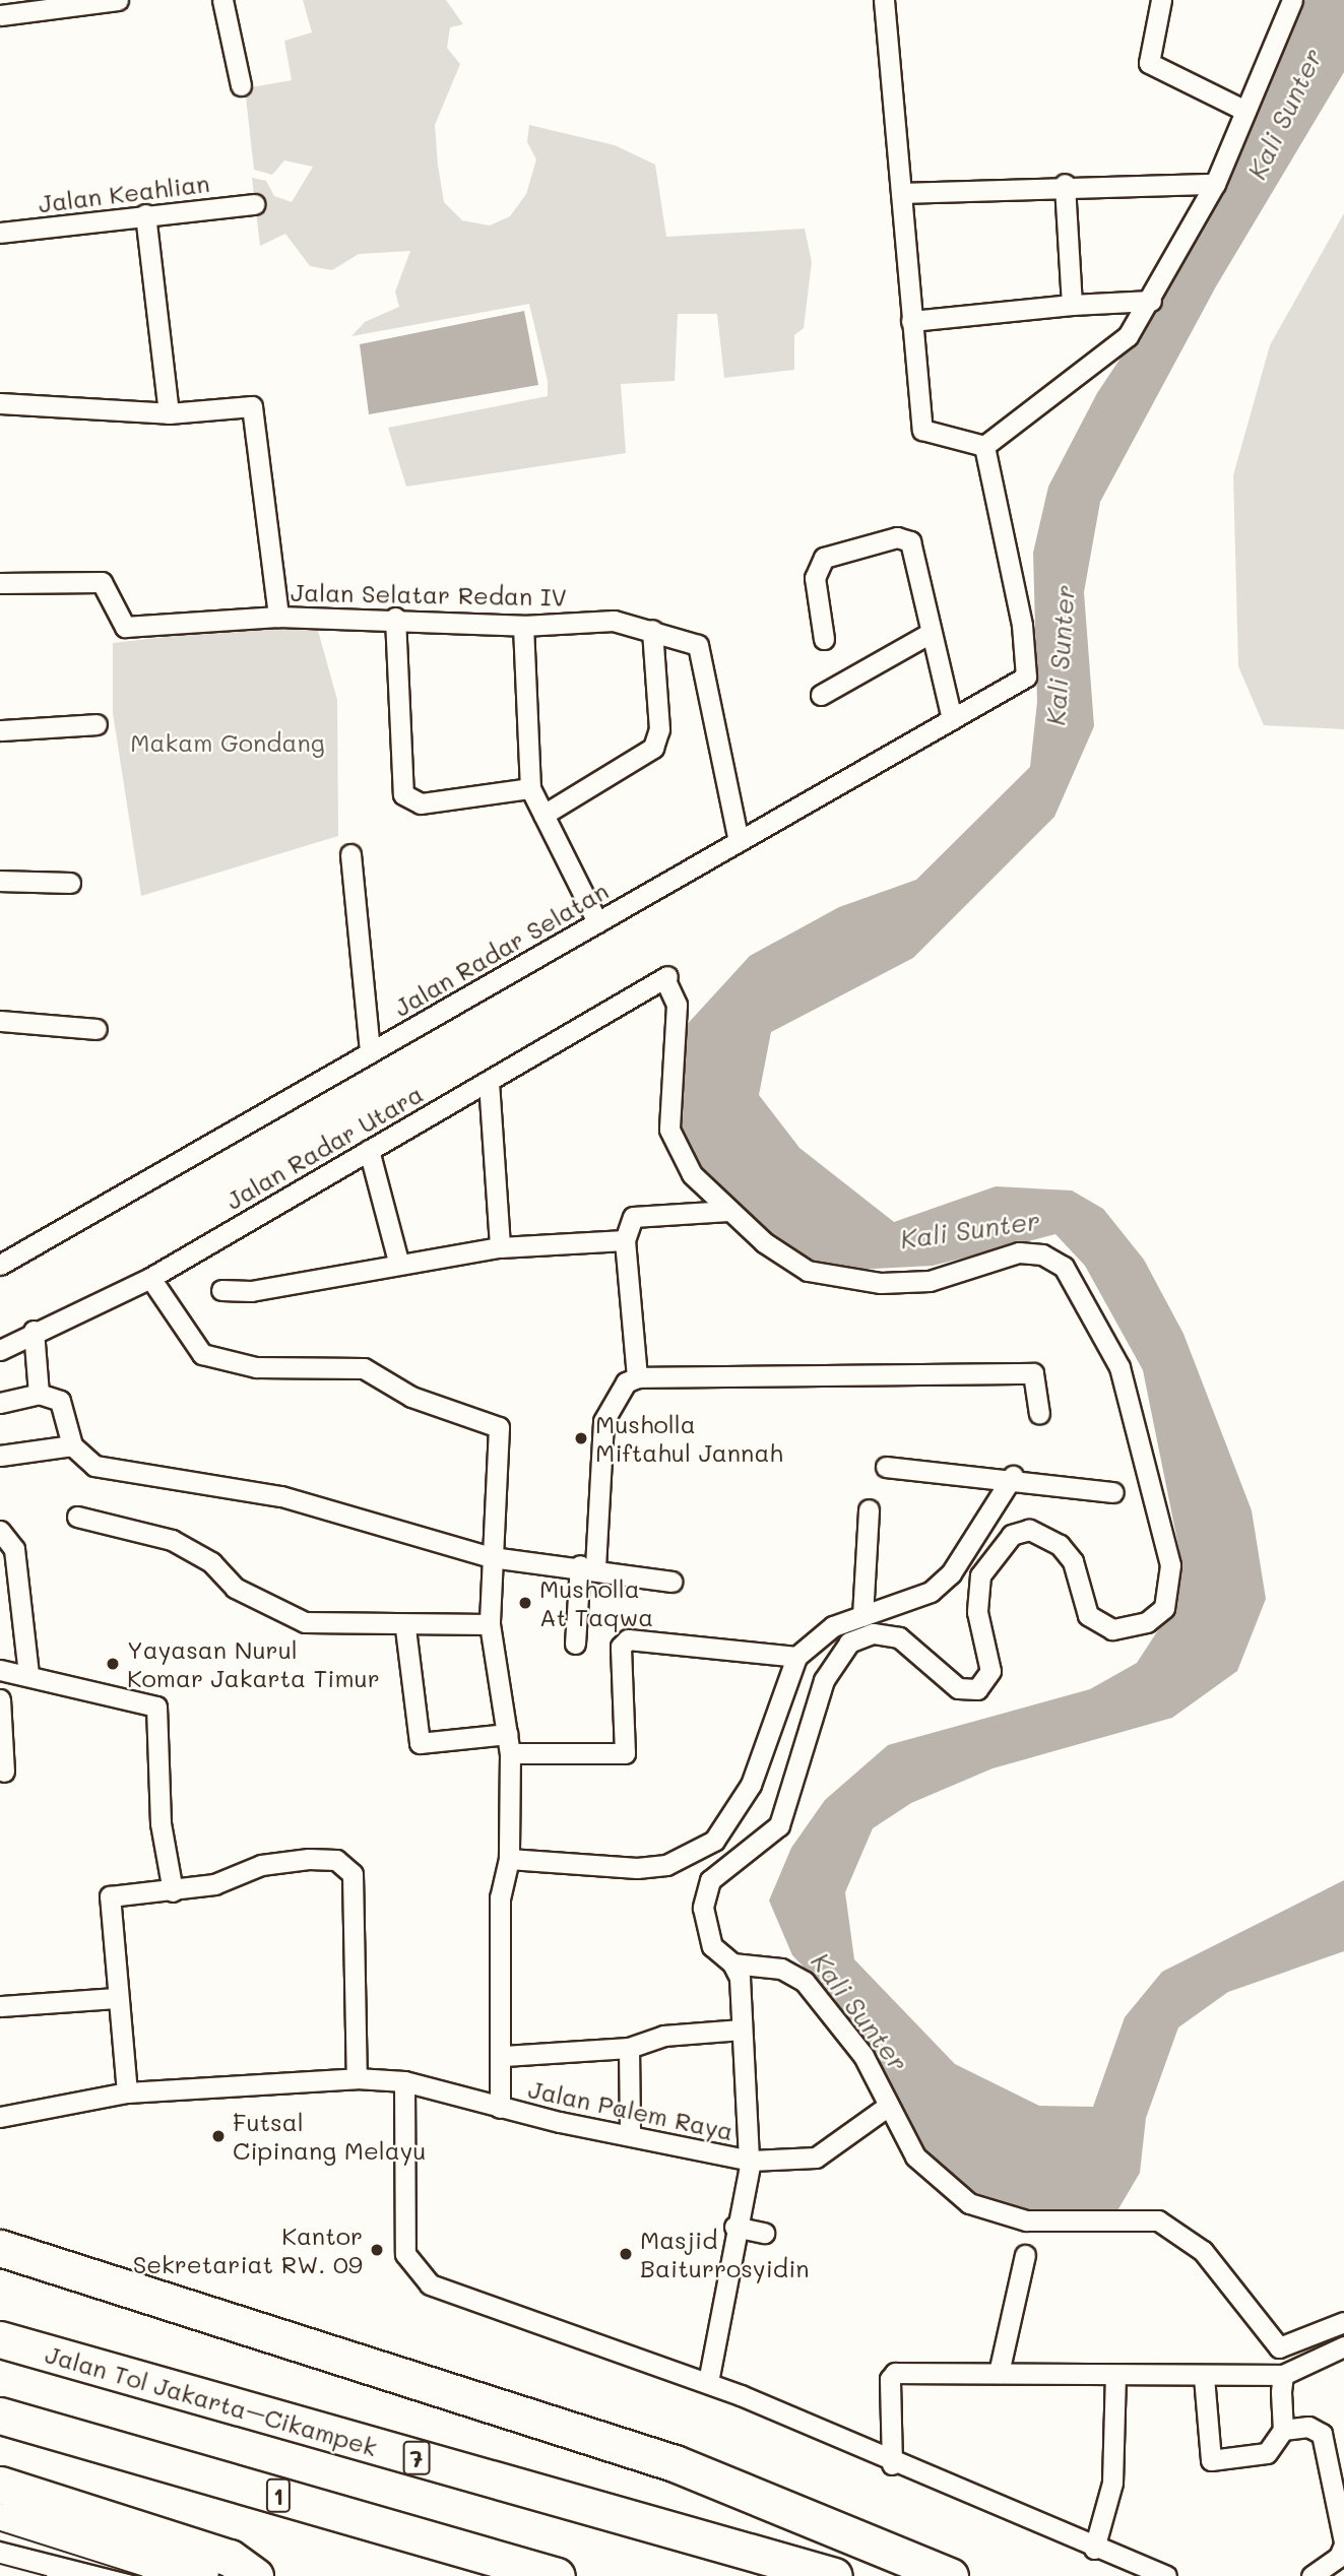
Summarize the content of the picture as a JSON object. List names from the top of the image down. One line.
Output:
{"streets":{"highway":["Jalan Tol Jakarta–Cikampek","7","1"],"street":["Jalan Keahlian","Jalan Selatar Redan IV","Jalan Radar Selatan","Jalan Radar Utara","Jalan Palem Raya"]},"crossings":[["Jalan Selatar Redan IV","Jalan Radar Selatan"]],"water":["Kali Sunter"],"parks":["Makam Gondang"],"places":["Musholla Miftahul Jannah","Musholla At Taqwa","Yayasan Nurul Komar Jakarta Timur","Futsal Cipinang Melayu","Kantor Sekretariat RW. 09","Masjid Baiturrosyidin"]}
